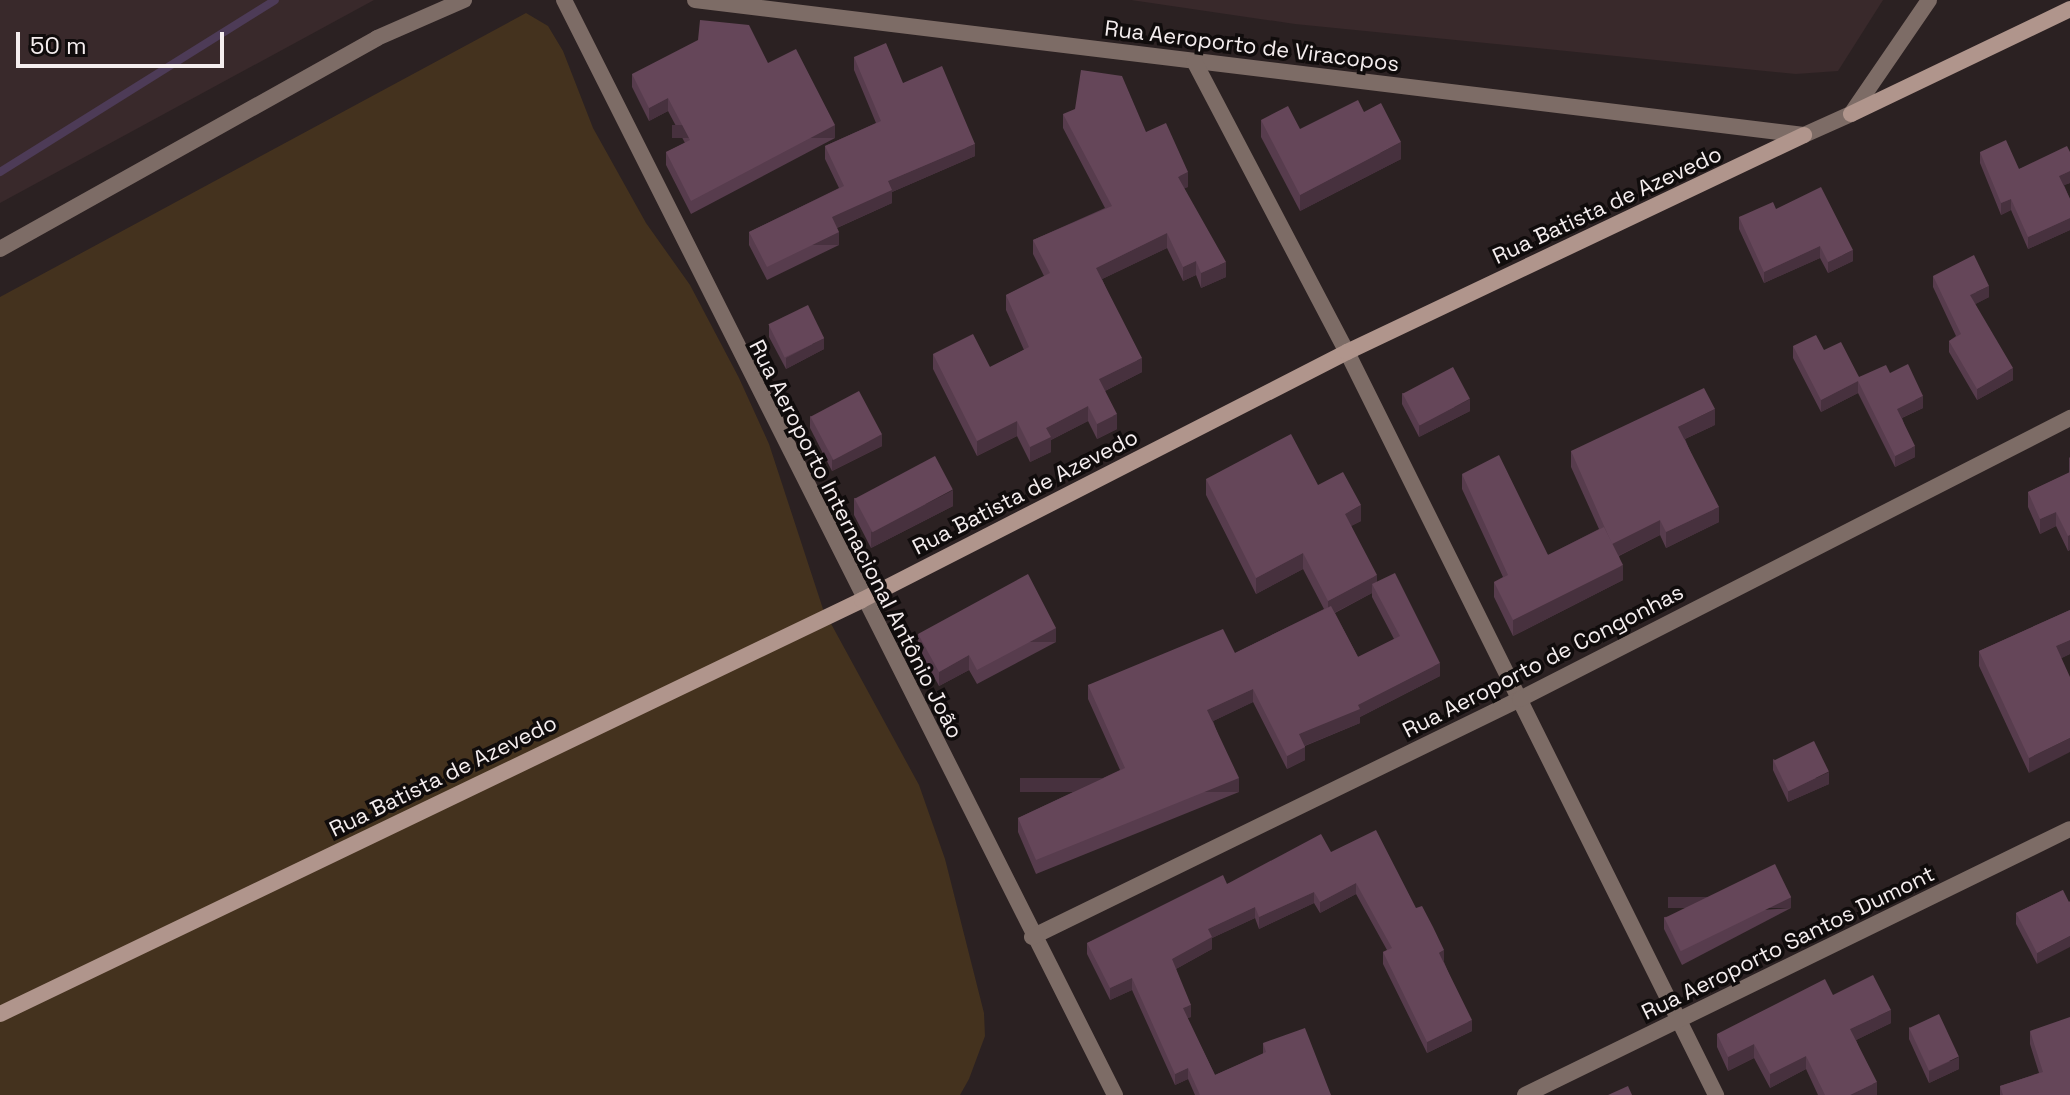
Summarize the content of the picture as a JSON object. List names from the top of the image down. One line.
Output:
{"streets":{"street":["Rua Aeroporto de Viracopos","Rua Batista de Azevedo","Rua Aeroporto Internacional Antônio João","Rua Aeroporto de Congonhas","Rua Aeroporto Santos Dumont"]},"crossings":[["Rua Aeroporto de Viracopos","Rua Batista de Azevedo"],["Rua Batista de Azevedo","Rua Aeroporto Internacional Antônio João"],["Rua Aeroporto Internacional Antônio João","Rua Aeroporto de Congonhas"]],"scale_bar":"50 m"}
